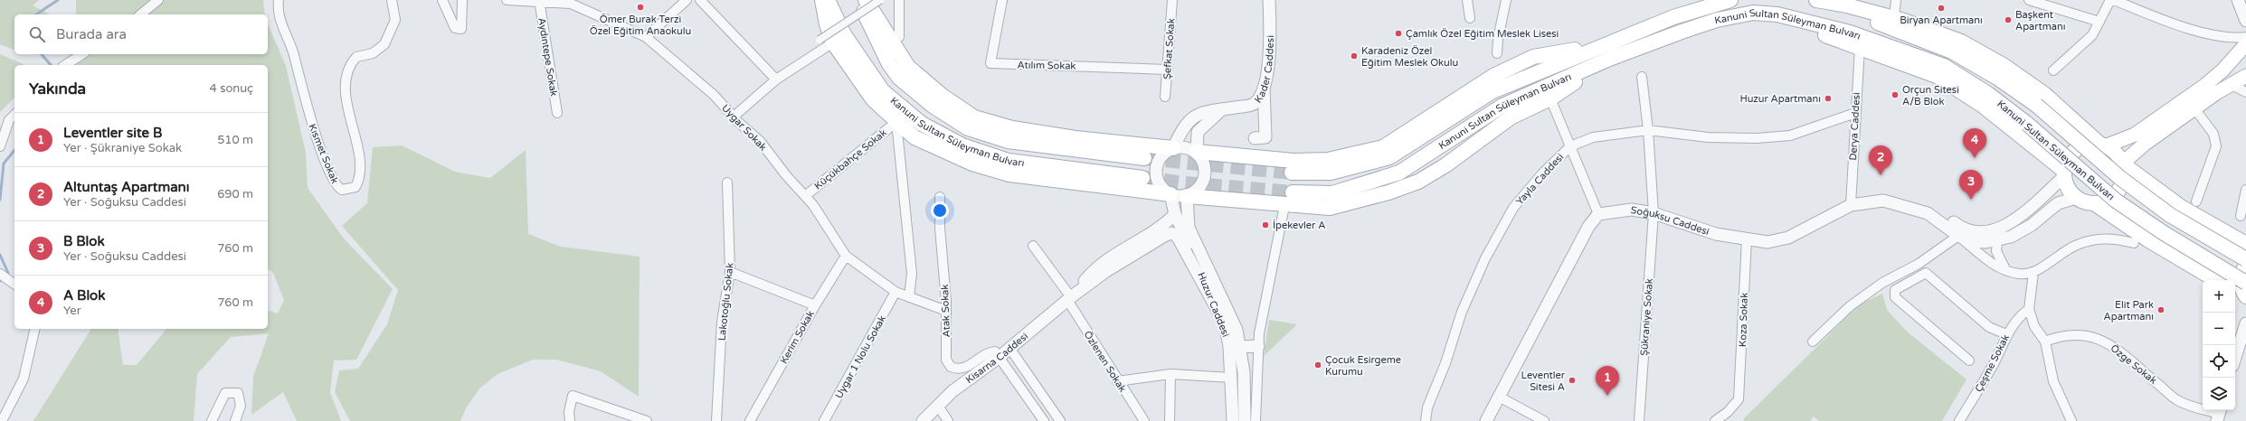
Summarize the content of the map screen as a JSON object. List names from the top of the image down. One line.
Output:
{"streets":{"main road":["Kanuni Sultan Süleyman Bulvarı"],"street":["Şefkat Sokak","Aydıntepe Sokak","Atılım Sokak","Kader Caddesi","Derya Caddesi","Uygar Sokak","Kısmet Sokak","Küçükbahçe Sokak","Yayla Caddesi","Soğuksu Caddesi","Lakotoğlu Sokak","Huzur Caddesi","Atak Sokak","Şükraniye Sokak","Koza Sokak","Kerim Sokak","Uygar 1 Nolu Sokak","Kisarna Caddesi","Özlenen Sokak","Çeşme Sokak","Özge Sokak"]},"crossings":[["Şefkat Sokak","Atılım Sokak"],["Aydıntepe Sokak","Uygar Sokak"],["Kader Caddesi","Huzur Caddesi"],["Derya Caddesi","Yayla Caddesi"],["Derya Caddesi","Soğuksu Caddesi"],["Uygar Sokak","Küçükbahçe Sokak"],["Uygar Sokak","Atak Sokak"],["Uygar Sokak","Kerim Sokak"],["Uygar Sokak","Uygar 1 Nolu Sokak"],["Yayla Caddesi","Şükraniye Sokak"],["Soğuksu Caddesi","Şükraniye Sokak"],["Soğuksu Caddesi","Koza Sokak"],["Atak Sokak","Kisarna Caddesi"],["Kisarna Caddesi","Özlenen Sokak"]],"places":["Ömer Burak Terzi Özel Eğitim Anaokulu","Biryan Apartmanı","Başkent Apartmanı","Çamlık Özel Eğitim Meslek Lisesi","Karadeniz Özel Eğitim Meslek Okulu","Orçun Sitesi A/B Blok","Huzur Apartmanı","İpekevler A","Elit Park Apartmanı","Çocuk Esirgeme Kurumu","Leventler Sitesi A"],"page":{"search":"Burada ara","heading":["Yakında","4 sonuç"],"list":[{"mark":"1","name":"Leventler site B","note":"Yer · Şükraniye Sokak","value":"510 m"},{"mark":"2","name":"Altuntaş Apartmanı","note":"Yer · Soğuksu Caddesi","value":"690 m"},{"mark":"3","name":"B Blok","note":"Yer · Soğuksu Caddesi","value":"760 m"},{"mark":"4","name":"A Blok","note":"Yer","value":"760 m"}],"pins":["4","2","3","1"],"map_buttons":["+","−"]}}
